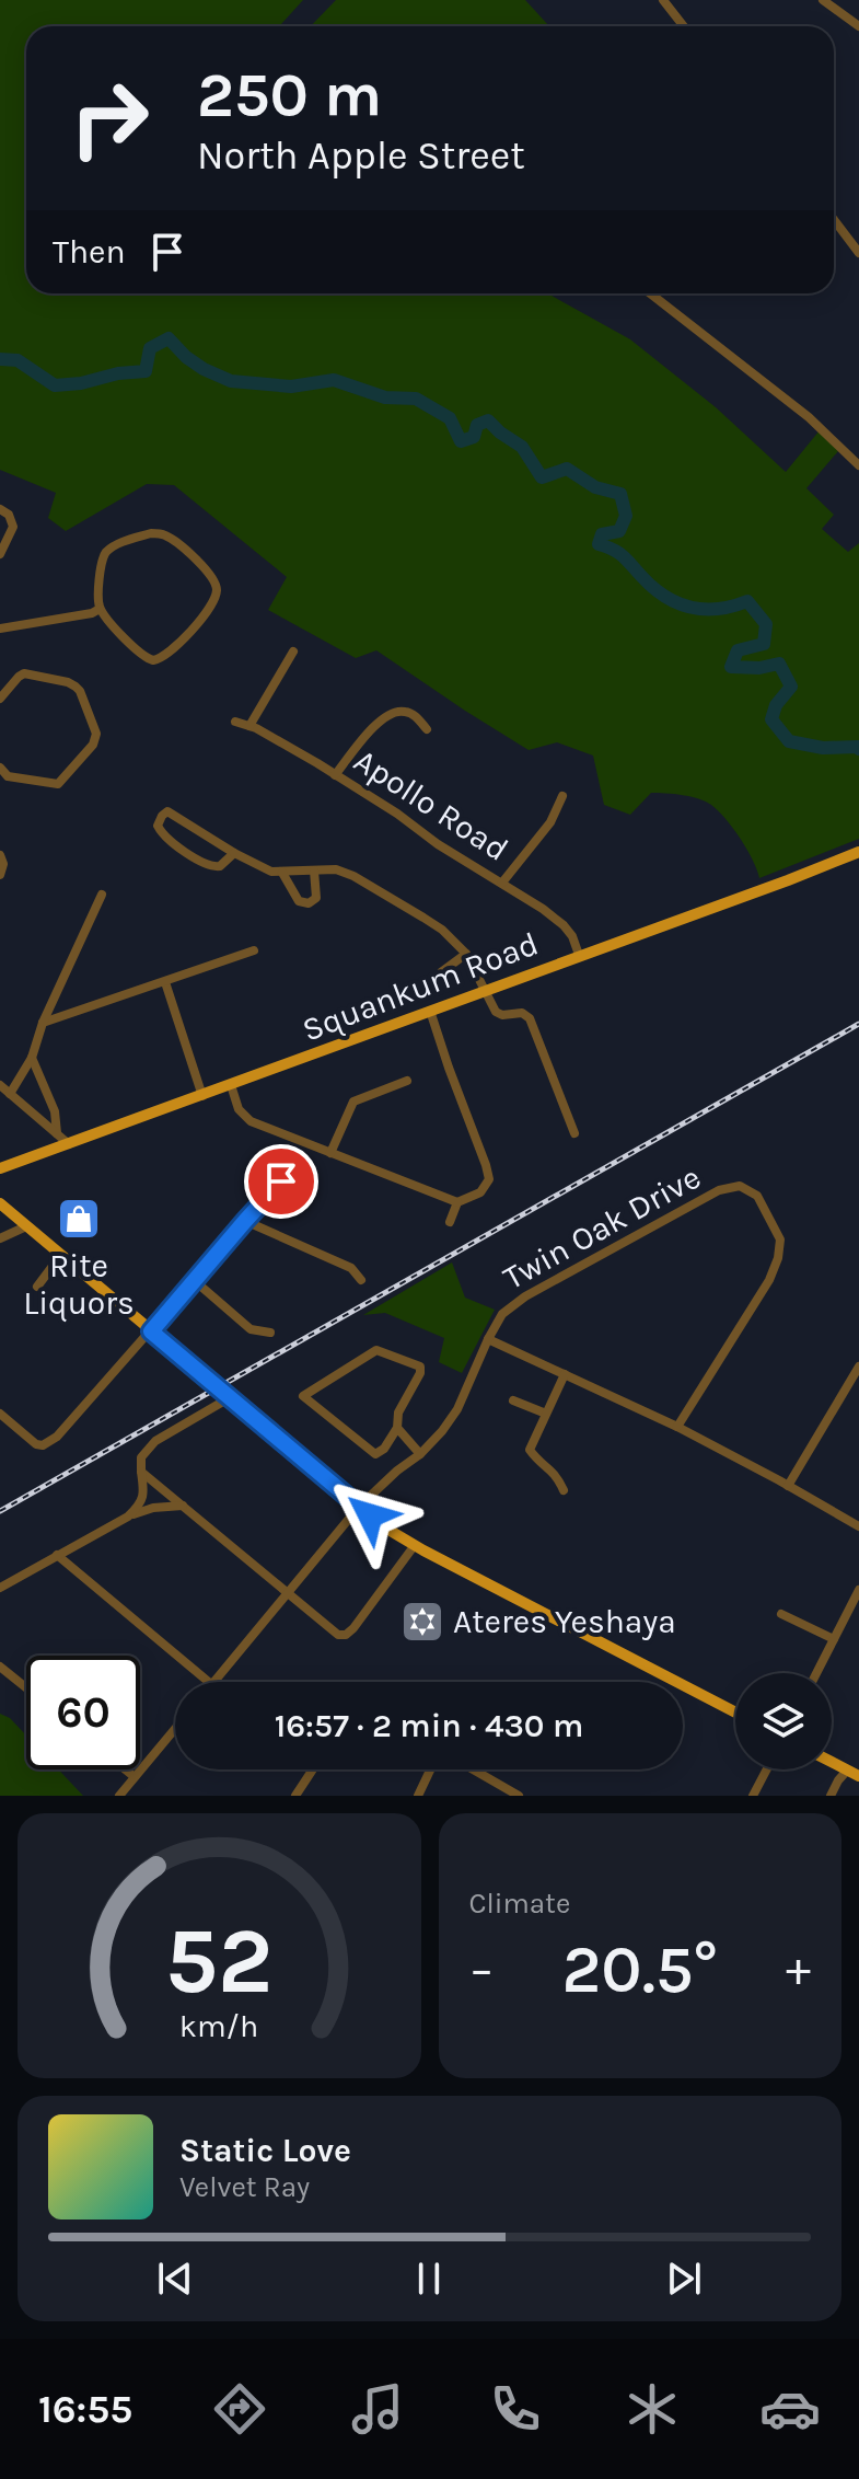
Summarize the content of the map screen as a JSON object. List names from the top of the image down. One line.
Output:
{"streets":{"main road":["Squankum Road"],"street":["Apollo Road","Twin Oak Drive"]},"crossings":[["Apollo Road","Squankum Road"]],"places":{"shop":["Rite Liquors"],"synagogue":["Ateres Yeshaya"]},"page":{"turn":["250 m","North Apple Street"],"then":"Then","limit":"60","trip":"16:57 · 2 min · 430 m","tile":"Climate","heat":["−","20.5°","+"],"song":["Static Love","Velvet Ray"],"tabs":"16:55","gauge":["52","km/h"]}}
